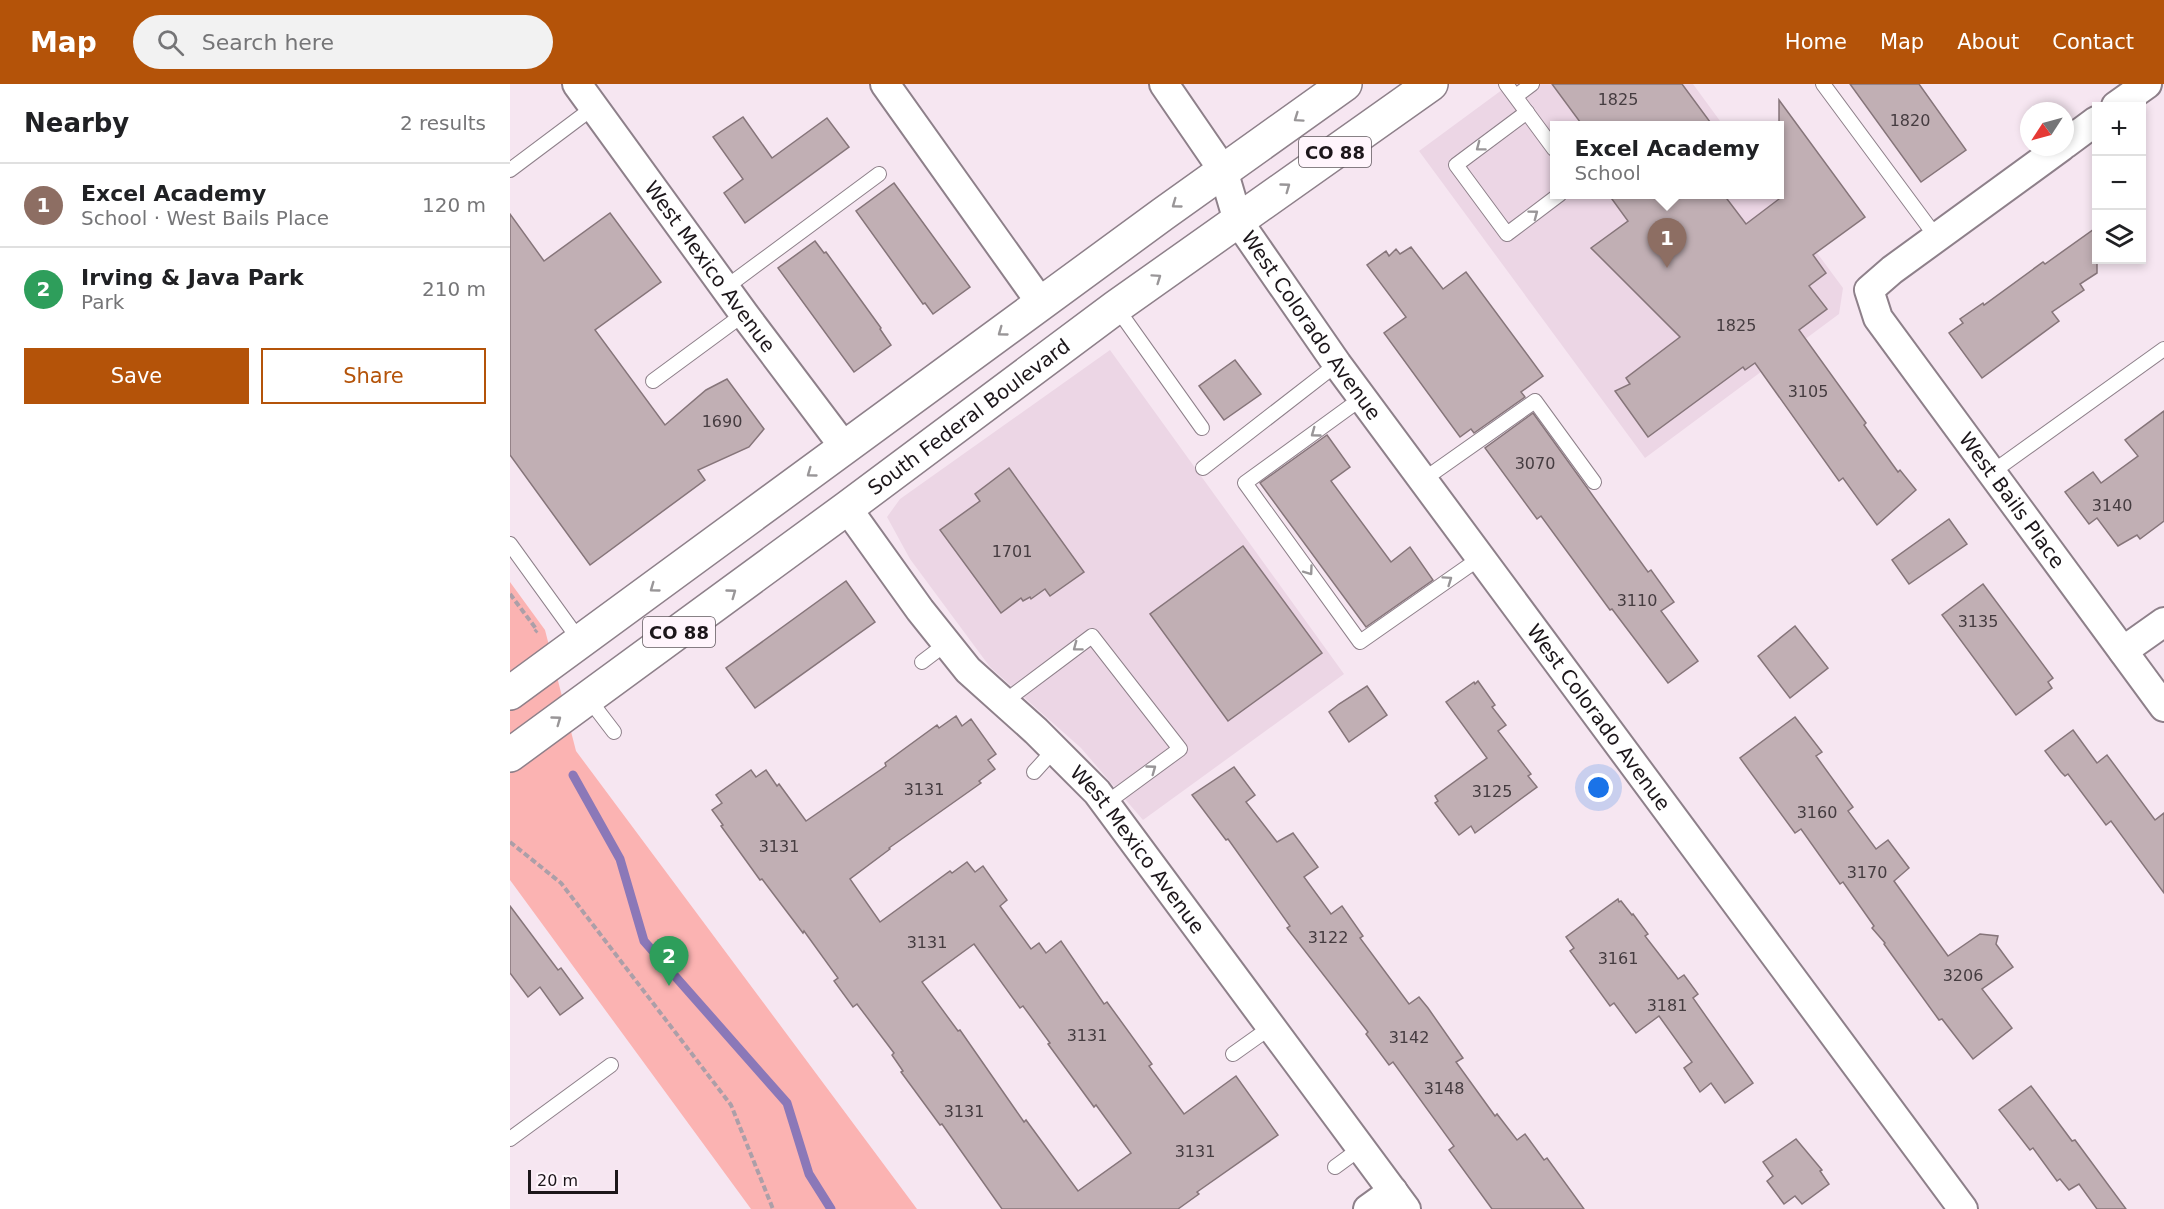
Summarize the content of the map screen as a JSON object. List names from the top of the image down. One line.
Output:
{"streets":{"main road":["CO 88","South Federal Boulevard"],"street":["West Mexico Avenue","West Colorado Avenue","West Bails Place"]},"crossings":[["CO 88","West Colorado Avenue"],["West Mexico Avenue","South Federal Boulevard"],["West Colorado Avenue","South Federal Boulevard"]],"house_numbers":["1825","1820","1825","3105","1690","3070","3140","1701","3110","3135","3131","3125","3160","3131","3170","3122","3131","3161","3206","3181","3131","3142","3148","3131","3131"],"scale_bar":"20 m","north":"bottom left","page":{"header":"Map","search":"Search here","nav":["Home","Map","About","Contact"],"heading":["Nearby","2 results"],"map_buttons":["+","−"],"popup":["Excel Academy","School"],"list":[{"mark":"1","name":"Excel Academy","note":"School · West Bails Place","value":"120 m"},{"mark":"2","name":"Irving & Java Park","note":"Park","value":"210 m"}],"pins":["1","2"],"buttons":["Save","Share"],"scale":"20 m"}}
